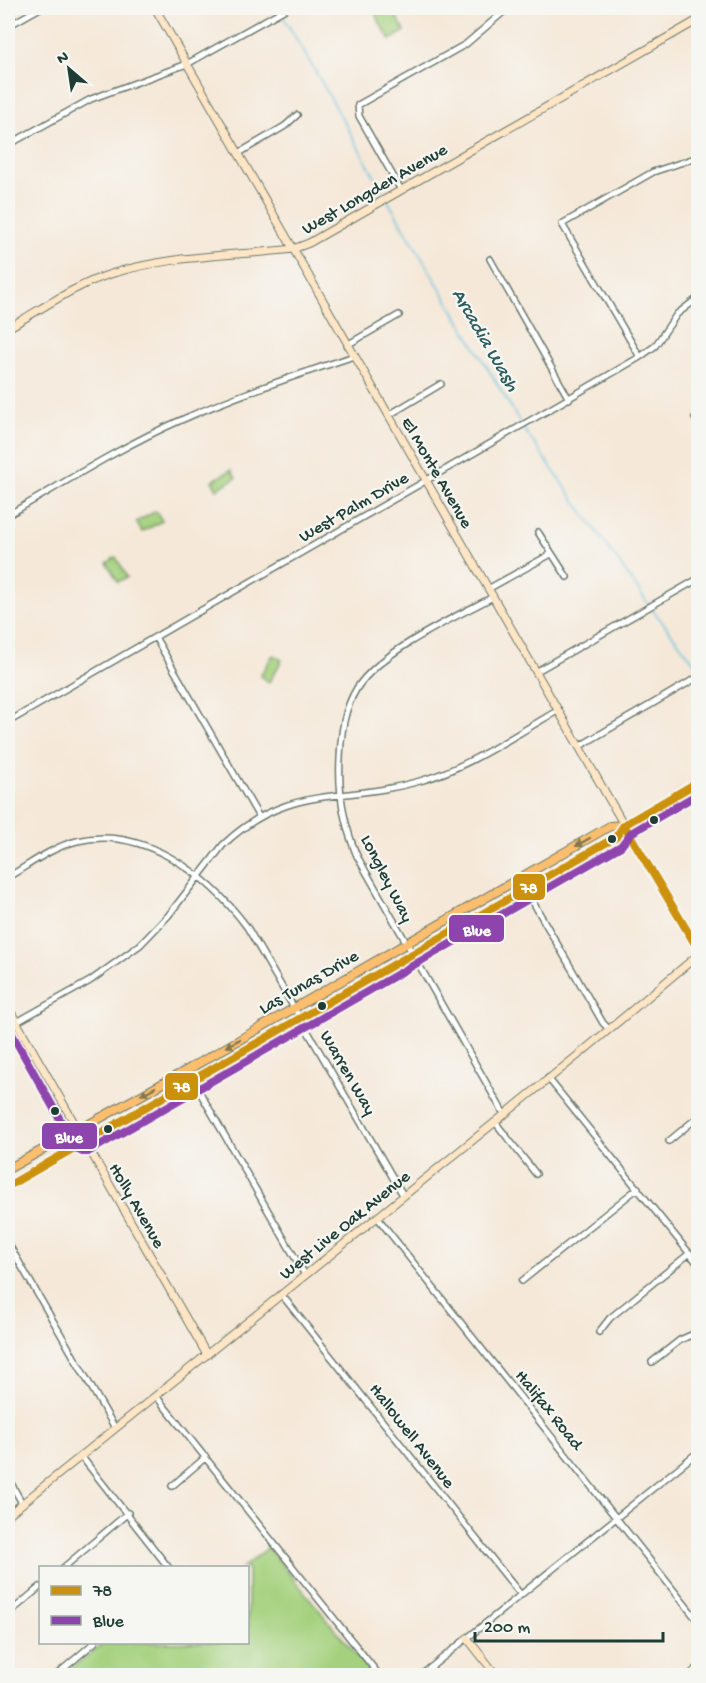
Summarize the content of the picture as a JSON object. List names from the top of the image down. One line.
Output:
{"streets":{"main road":["Las Tunas Drive"],"street":["West Longden Avenue","El Monte Avenue","West Palm Drive","Longley Way","Warren Way","Holly Avenue","West Live Oak Avenue","Halifax Road","Hallowell Avenue"]},"crossings":[["West Longden Avenue","El Monte Avenue"],["El Monte Avenue","West Palm Drive"],["El Monte Avenue","Longley Way"],["El Monte Avenue","Las Tunas Drive"],["Longley Way","Las Tunas Drive"],["Longley Way","West Live Oak Avenue"],["Las Tunas Drive","Warren Way"],["Las Tunas Drive","Holly Avenue"],["Warren Way","West Live Oak Avenue"],["Holly Avenue","West Live Oak Avenue"],["West Live Oak Avenue","Halifax Road"],["West Live Oak Avenue","Hallowell Avenue"]],"water":["Arcadia Wash"],"lines":["transit line 78","transit line Blue"],"legend":["78","Blue"],"scale_bar":"200 m","north":"top left"}
